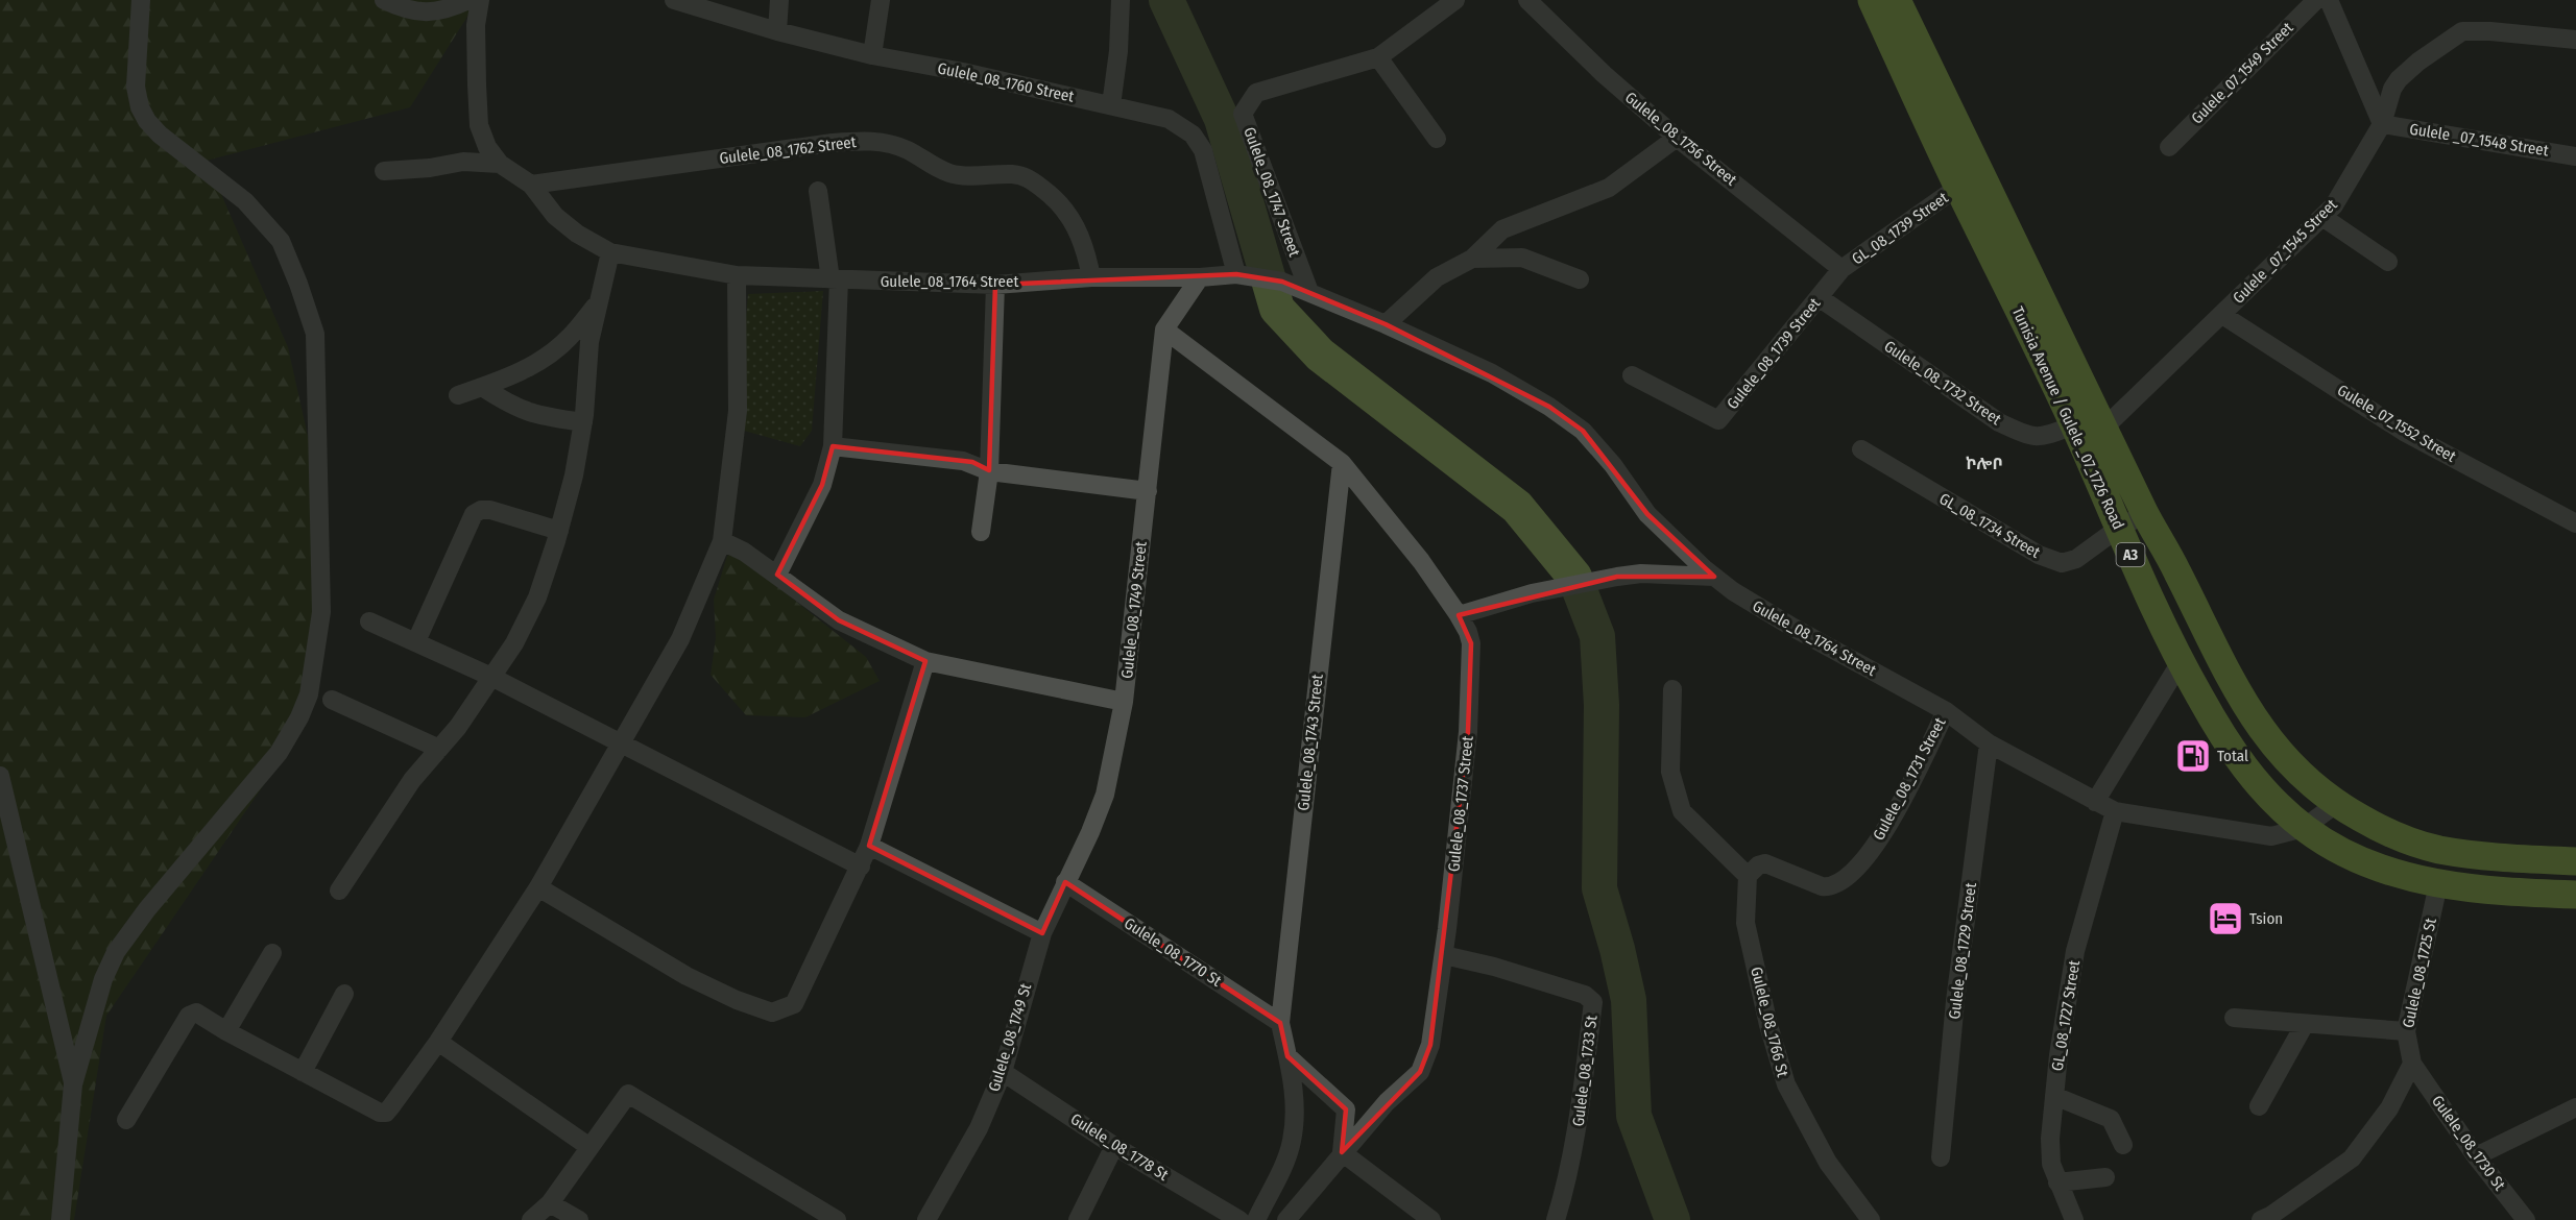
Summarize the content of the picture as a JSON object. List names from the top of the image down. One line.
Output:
{"streets":{"highway":["Tunisia Avenue / Gulele _07_1726 Road","A3"],"street":["Gulele_07_1549 Street","Gulele_08_1760 Street","Gulele_08_1756 Street","Gulele _07_1548 Street","Gulele_08_1762 Street","Gulele_08_1747 Street","GL_08_1739 Street","Gulele _07_1545 Street","Gulele_08_1764 Street","Gulele_08_1739 Street","Gulele_08_1732 Street","Gulele_07_1552 Street","GL_08_1734 Street","Gulele_08_1749 Street","Gulele_08_1743 Street","Gulele_08_1731 Street","Gulele_08_1737 Street","Gulele_08_1729 Street","Gulele_08_1770 St","Gulele_08_1725 St","GL_08_1727 Street","Gulele_08_1766 St","Gulele_08_1749 St","Gulele_08_1733 St","Gulele_08_1730 St","Gulele_08_1778 St"]},"crossings":[["Gulele_08_1760 Street","Gulele_08_1764 Street"],["Gulele_08_1756 Street","GL_08_1739 Street"],["Gulele_08_1756 Street","Gulele_08_1739 Street"],["Gulele _07_1548 Street","Gulele _07_1545 Street"],["Gulele_08_1762 Street","Gulele_08_1764 Street"],["Gulele_08_1747 Street","Gulele_08_1764 Street"],["GL_08_1739 Street","Gulele_08_1739 Street"],["GL_08_1739 Street","Tunisia Avenue / Gulele _07_1726 Road"],["Gulele _07_1545 Street","Tunisia Avenue / Gulele _07_1726 Road"],["Gulele _07_1545 Street","Gulele_07_1552 Street"],["Gulele_08_1764 Street","Tunisia Avenue / Gulele _07_1726 Road"],["Gulele_08_1764 Street","Gulele_08_1731 Street"],["Gulele_08_1764 Street","Gulele_08_1729 Street"],["Gulele_08_1764 Street","GL_08_1727 Street"],["Gulele_08_1739 Street","Gulele_08_1732 Street"],["Gulele_08_1732 Street","Tunisia Avenue / Gulele _07_1726 Road"],["Tunisia Avenue / Gulele _07_1726 Road","GL_08_1734 Street"],["Tunisia Avenue / Gulele _07_1726 Road","Gulele_08_1725 St"],["Gulele_08_1749 Street","Gulele_08_1737 Street"],["Gulele_08_1749 Street","Gulele_08_1770 St"],["Gulele_08_1749 Street","Gulele_08_1749 St"],["Gulele_08_1743 Street","Gulele_08_1737 Street"],["Gulele_08_1743 Street","Gulele_08_1770 St"],["Gulele_08_1731 Street","Gulele_08_1766 St"],["Gulele_08_1737 Street","Gulele_08_1733 St"],["Gulele_08_1770 St","Gulele_08_1749 St"],["Gulele_08_1725 St","Gulele_08_1730 St"],["Gulele_08_1749 St","Gulele_08_1778 St"]],"districts":["ኮሎቦ"],"places":{"fuel station":["Total"],"hotel":["Tsion"]}}
